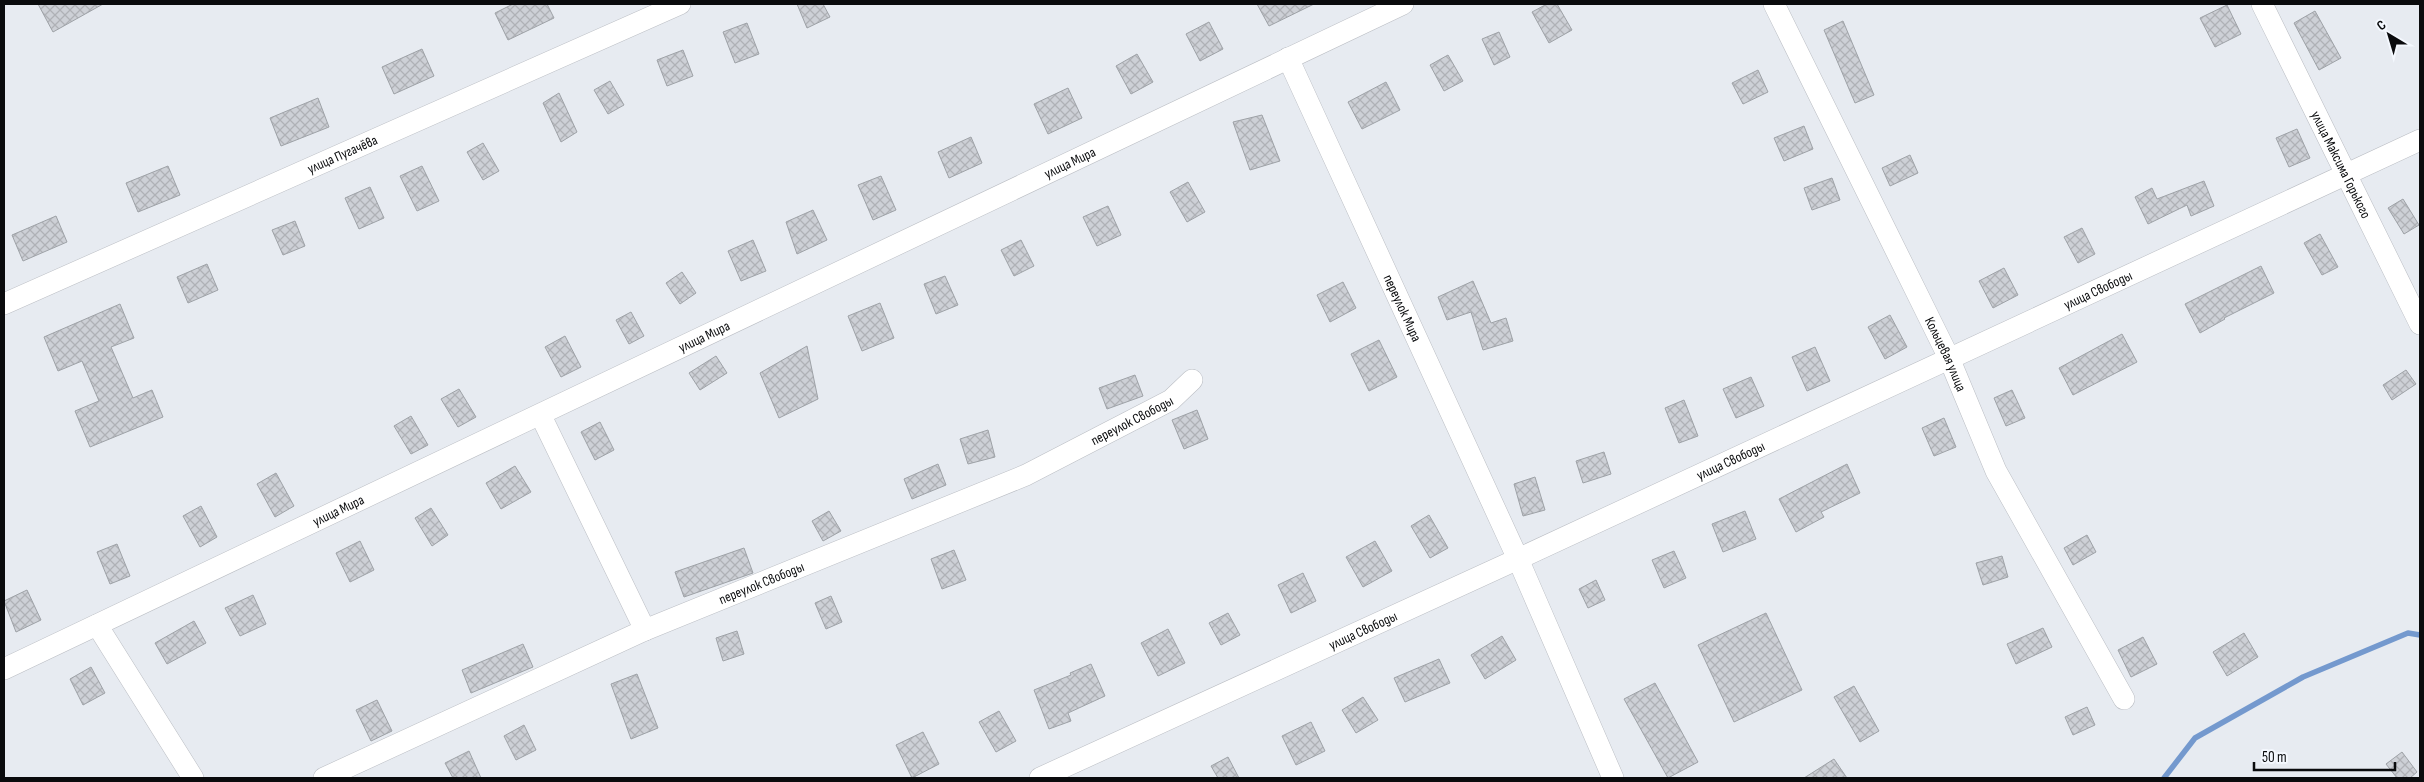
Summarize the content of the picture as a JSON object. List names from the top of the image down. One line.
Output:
{"streets":{"street":["улица Пугачёва","улица Мира","улица Максима Горького","улица Свободы","переулок Мира","Кольцевая улица","переулок Свободы"]},"crossings":[["улица Мира","переулок Мира"],["улица Максима Горького","улица Свободы"],["улица Свободы","переулок Мира"],["улица Свободы","Кольцевая улица"]],"scale_bar":"50 m","north":"top left"}
